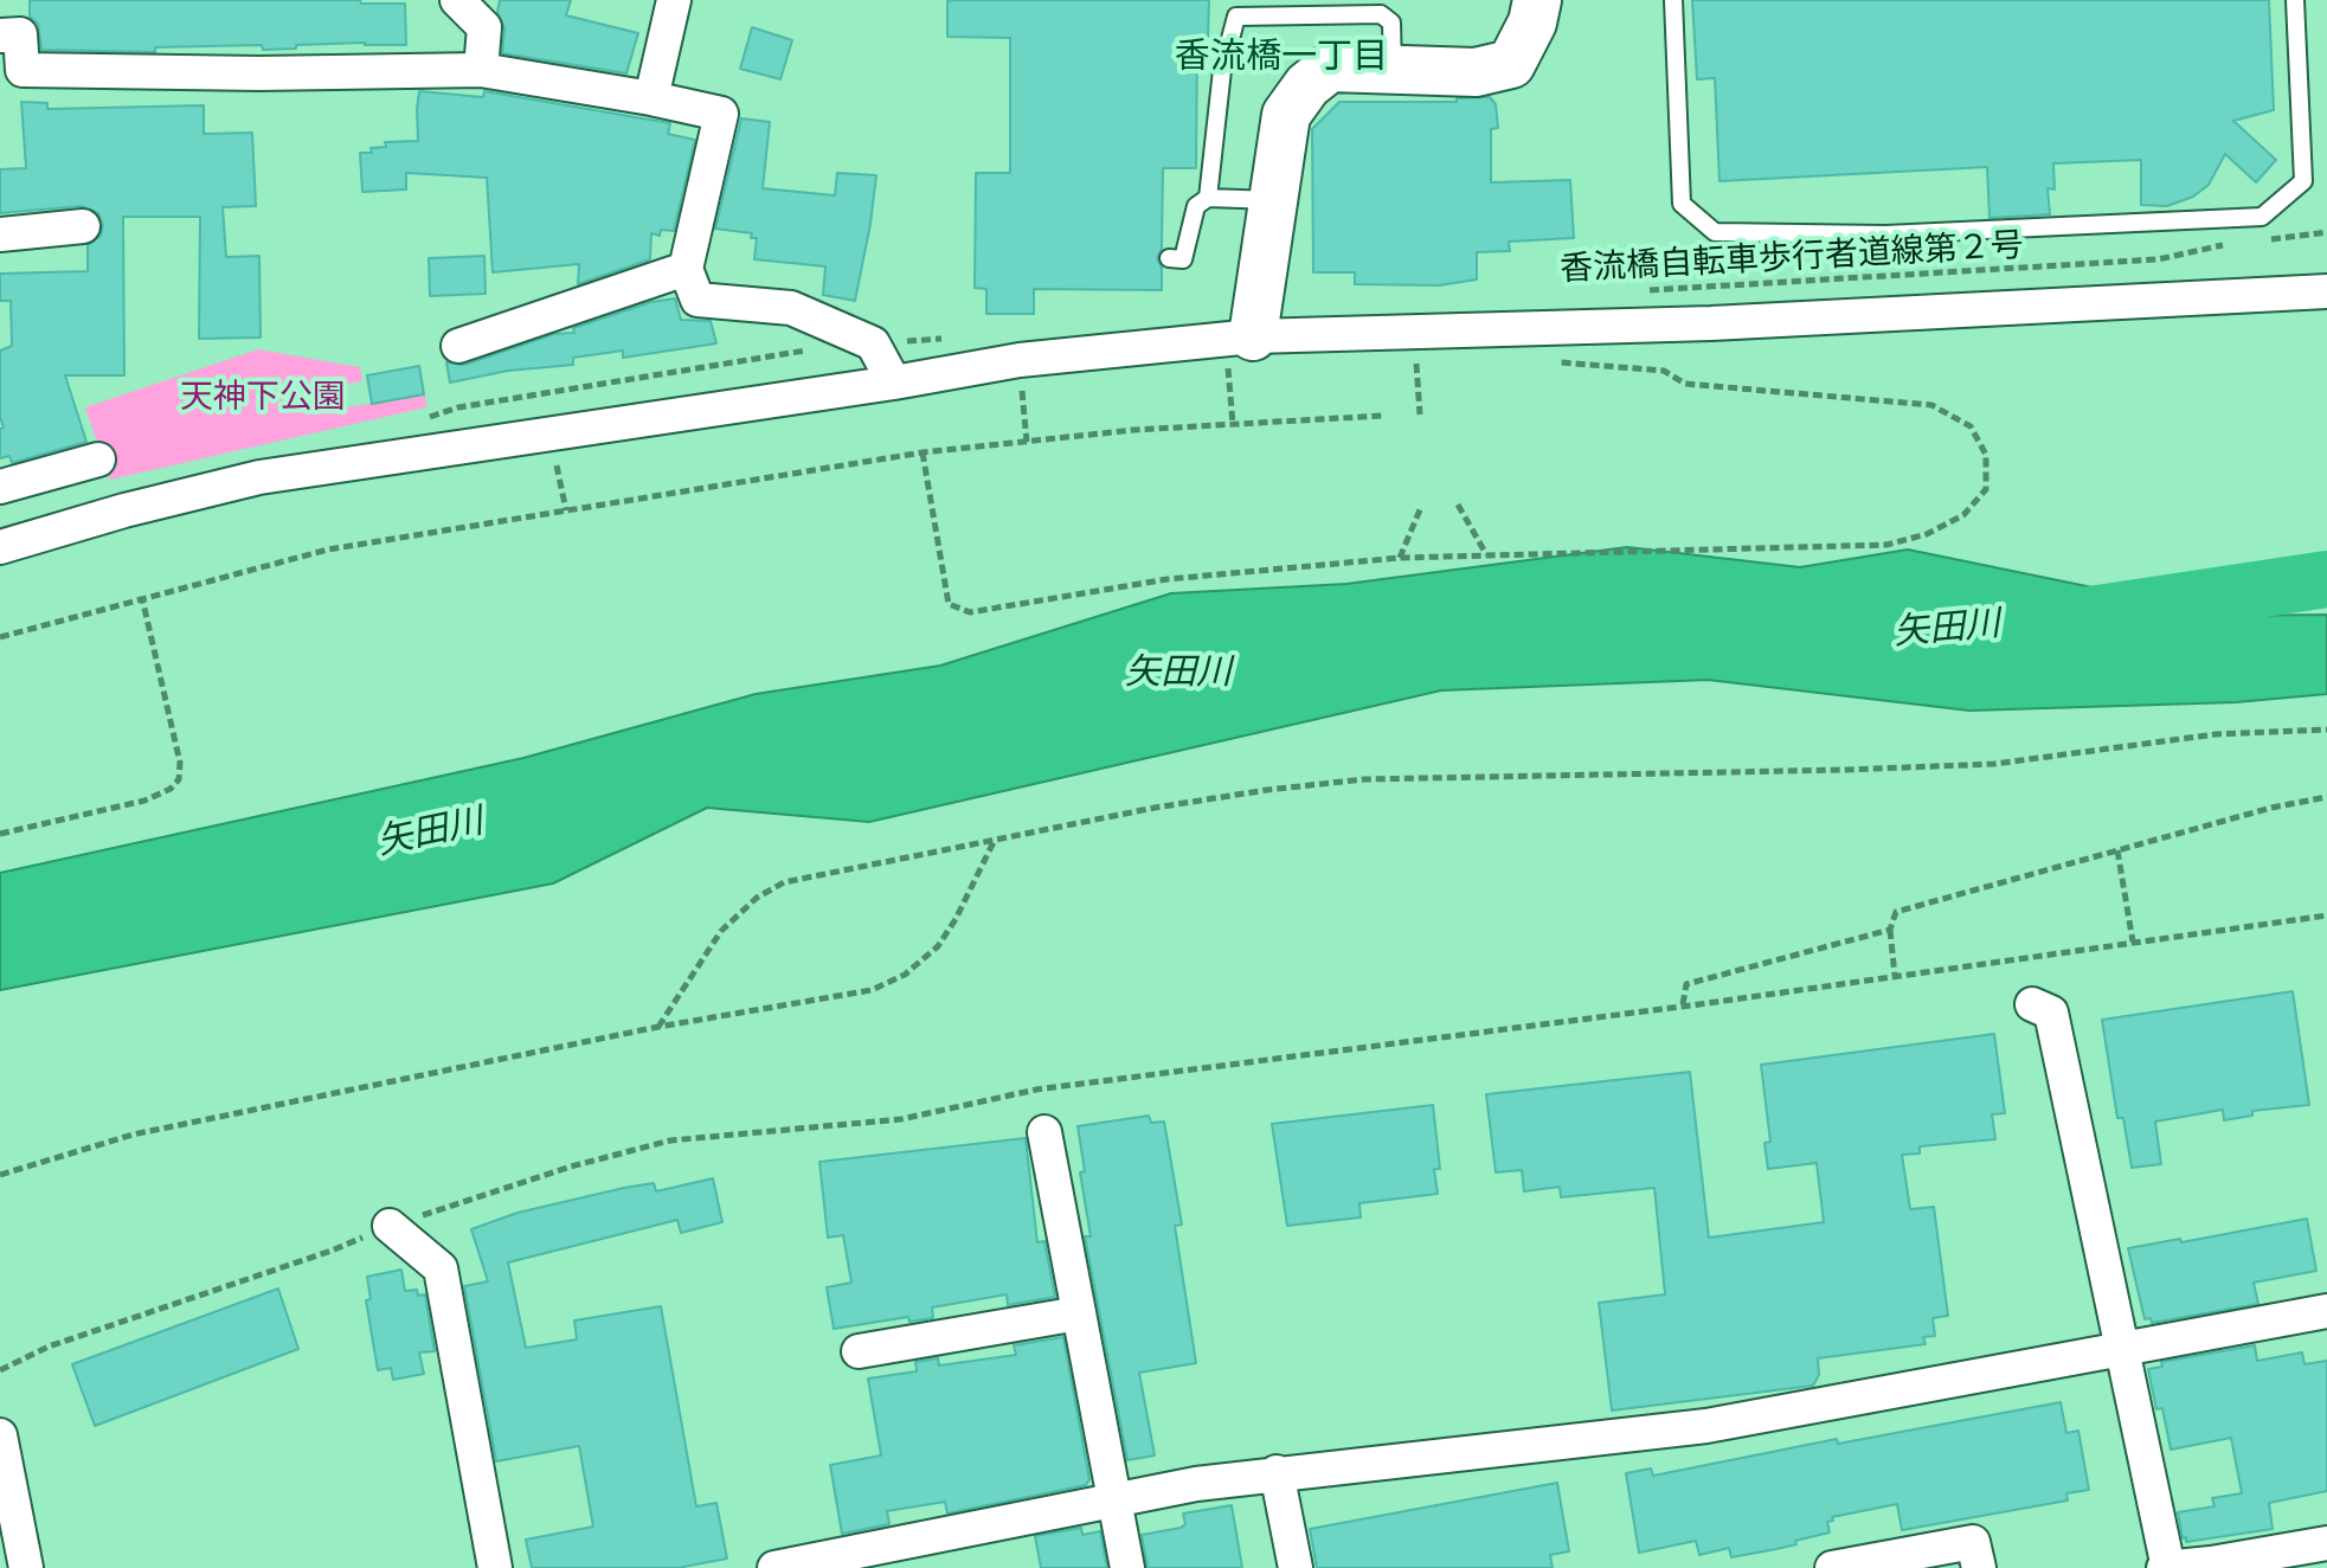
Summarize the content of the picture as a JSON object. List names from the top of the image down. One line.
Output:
{"streets":{"path":["香流橋自転車歩行者道線第２号"]},"districts":["香流橋一丁目"],"water":["矢田川"],"parks":["天神下公園"]}
